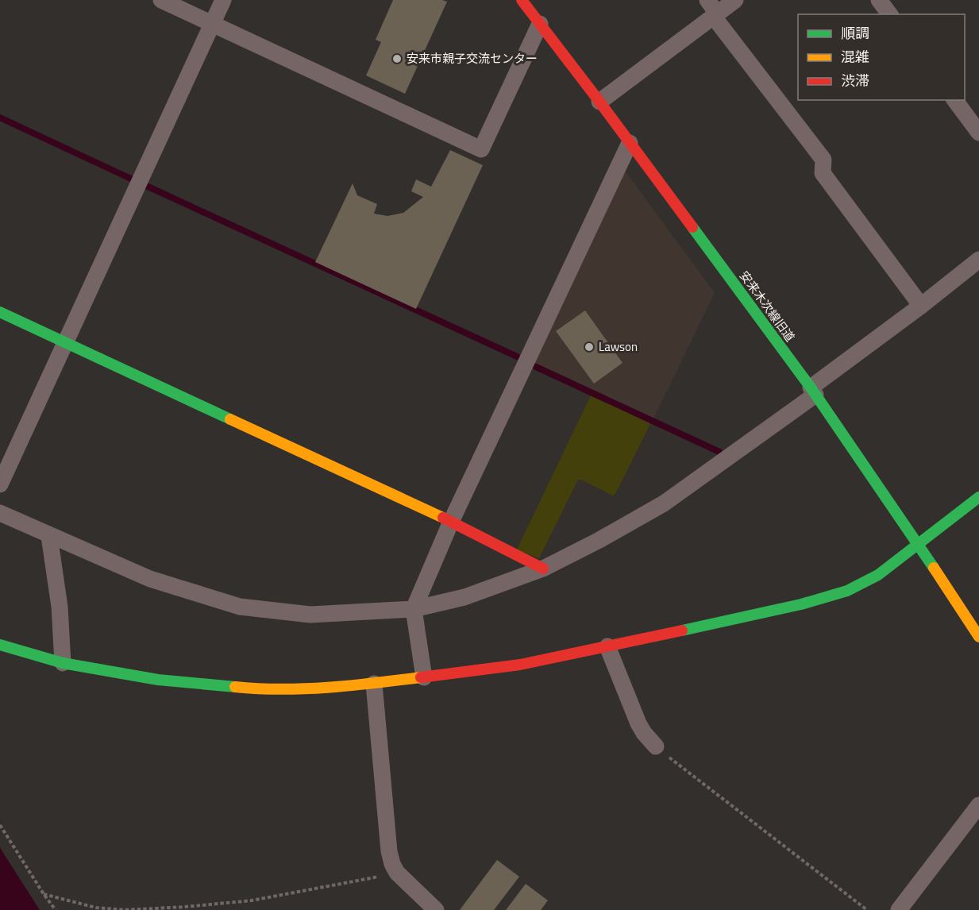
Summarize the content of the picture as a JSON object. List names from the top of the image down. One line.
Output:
{"streets":{"street":["安来木次線旧道"]},"places":["安来市親子交流センター","Lawson"],"legend":["順調","混雑","渋滞"]}
